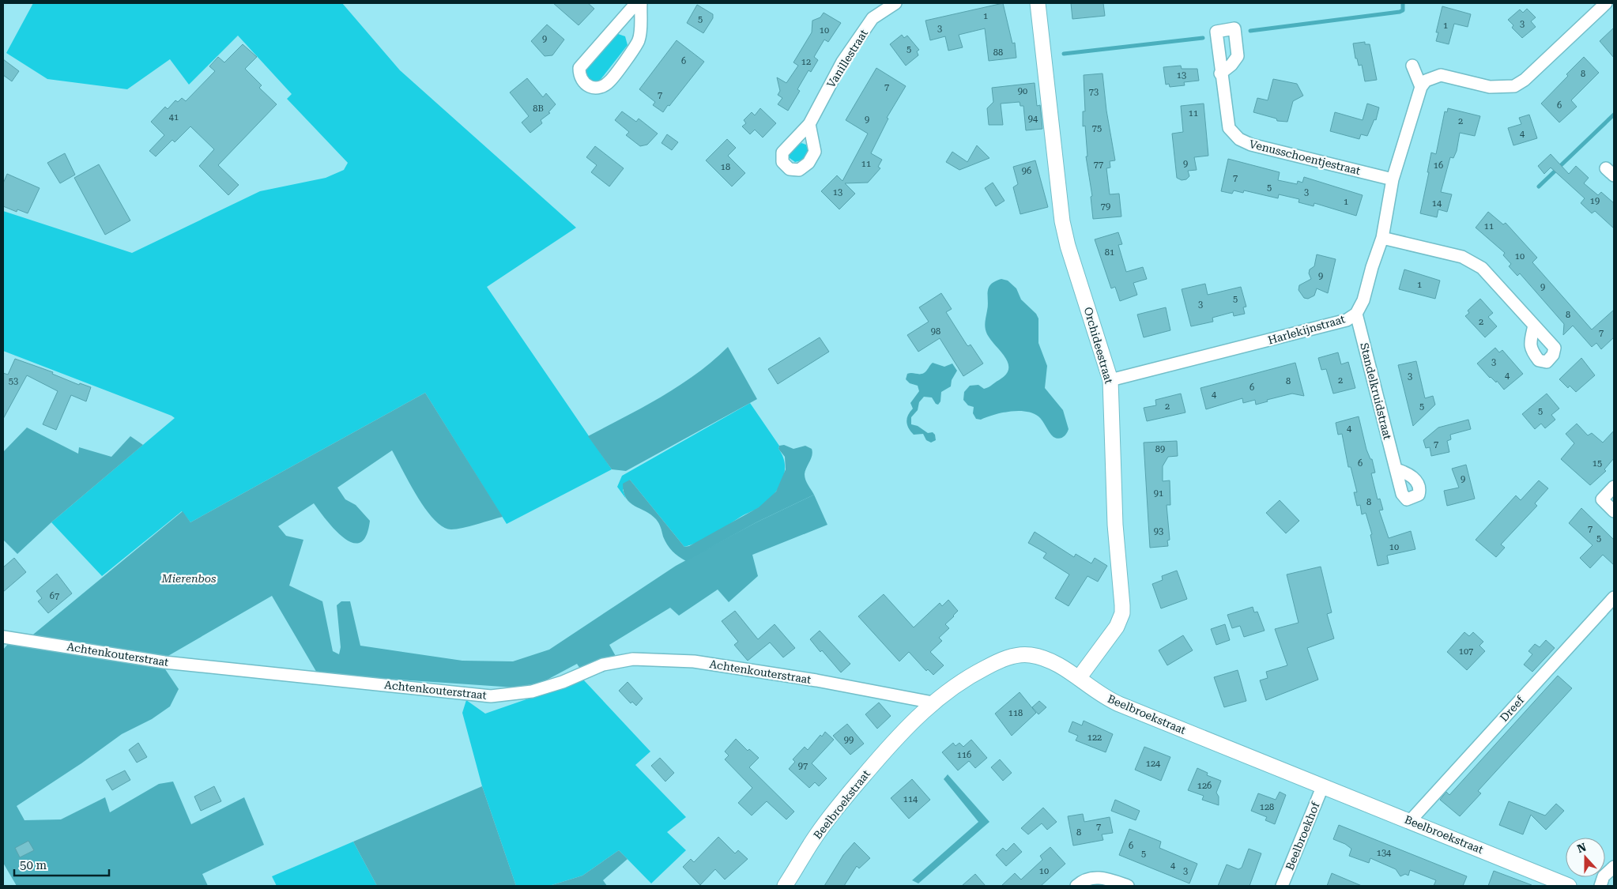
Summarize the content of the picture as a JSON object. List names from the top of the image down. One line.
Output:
{"streets":{"street":["Vanillestraat","Venusschoentjestraat","Harlekijnstraat","Orchideestraat","Standelkruidstraat","Achtenkouterstraat","Dreef","Beelbroekstraat","Beelbroekhof"]},"crossings":[["Venusschoentjestraat","Harlekijnstraat"],["Harlekijnstraat","Orchideestraat"],["Harlekijnstraat","Standelkruidstraat"],["Orchideestraat","Beelbroekstraat"],["Achtenkouterstraat","Beelbroekstraat"],["Dreef","Beelbroekstraat"],["Beelbroekstraat","Beelbroekhof"]],"parks":["Mierenbos"],"house_numbers":["1","5","3","1","3","10","9","5","88","6","12","8","13","7","90","73","7","6","8B","11","41","94","9","2","75","4","11","9","77","16","18","96","7","5","13","3","19","1","14","79","11","81","10","9","1","9","5","3","8","2","98","7","3","4","3","2","53","8","6","4","2","5","5","4","7","89","6","15","9","91","8","7","93","5","10","67","107","118","122","99","116","124","97","126","114","128","7","8","6","134","5","4","10","3"],"scale_bar":"50 m","north":"top"}
